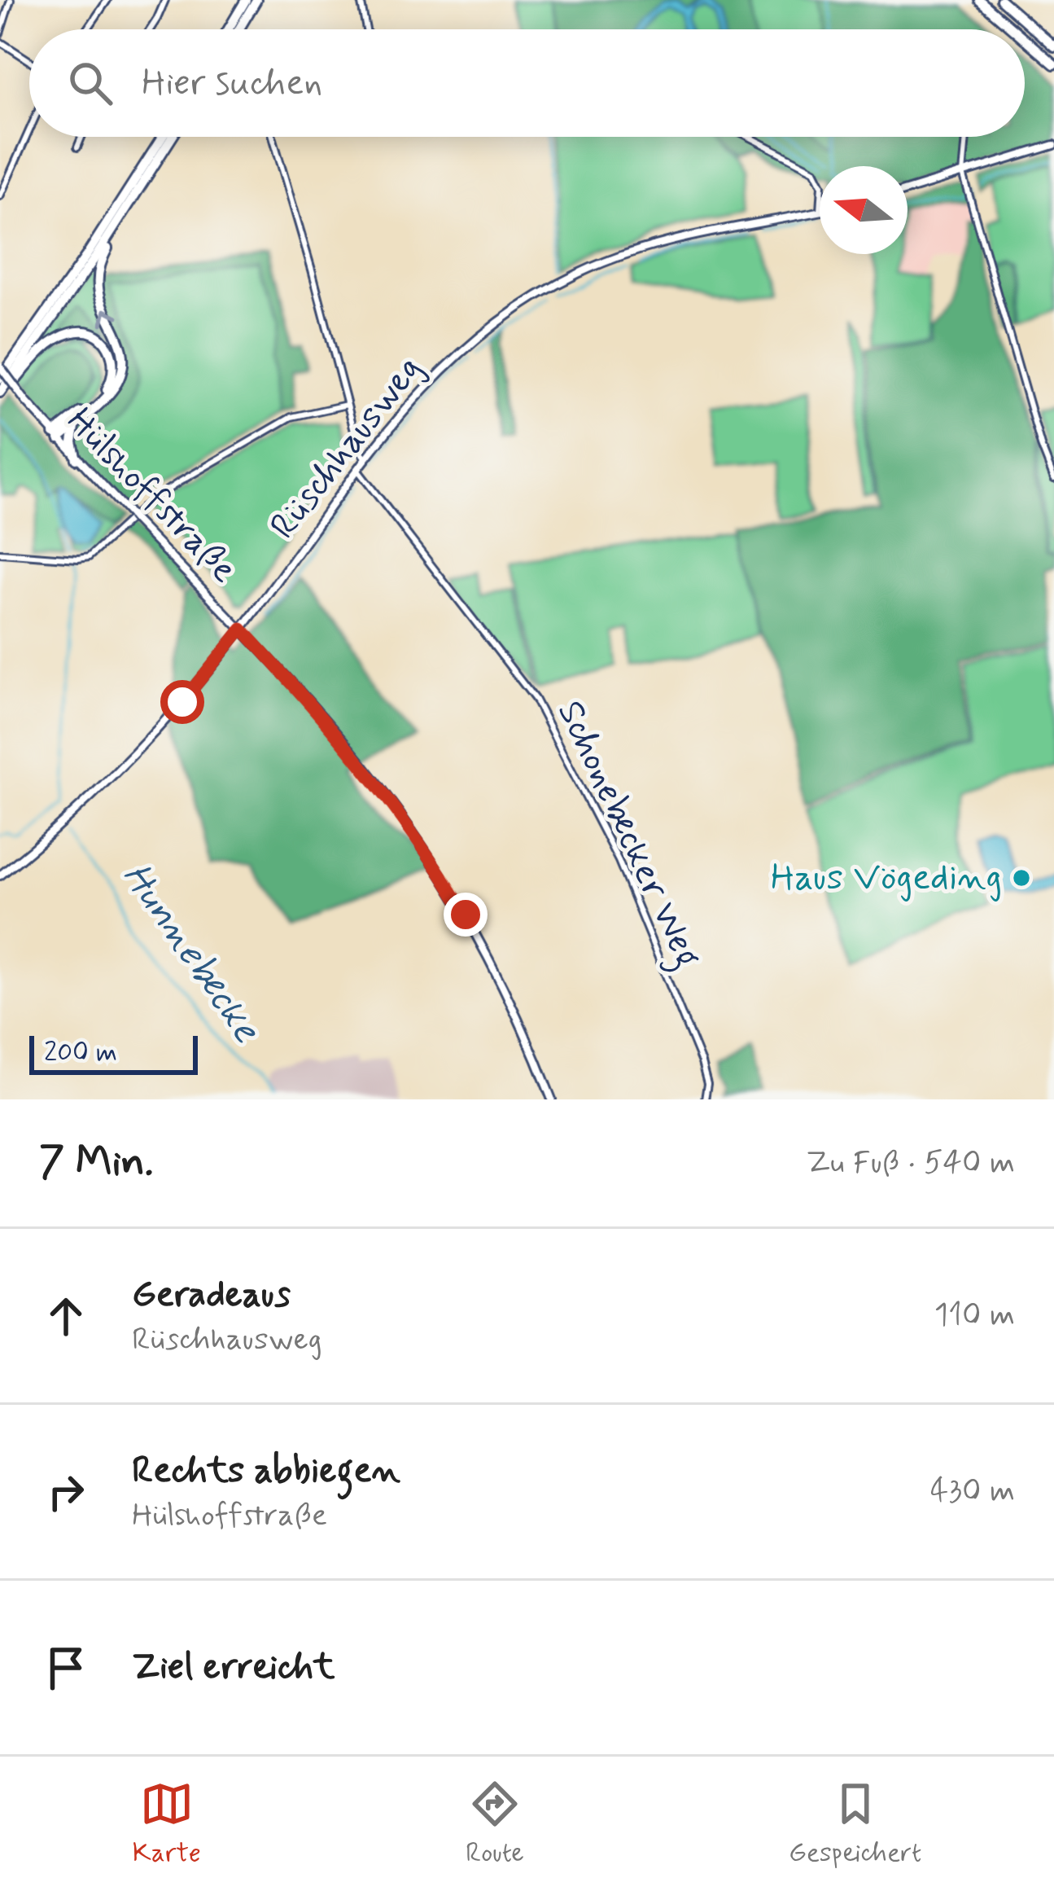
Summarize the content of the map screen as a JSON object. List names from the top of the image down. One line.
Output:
{"streets":{"main road":["Rüschhausweg","Hülshoffstraße"],"street":["Schonebecker Weg"]},"crossings":[["Rüschhausweg","Hülshoffstraße"],["Rüschhausweg","Schonebecker Weg"]],"water":["Hunnebecke"],"places":["Haus Vögeding"],"scale_bar":"200 m","north":"left","page":{"search":"Hier suchen","scale":"200 m","heading":["7 Min.","Zu Fuß · 540 m"],"list":[["Geradeaus","Rüschhausweg","110 m"],["Rechts abbiegen","Hülshoffstraße","430 m"],"Ziel erreicht"],"nav":["Karte","Route","Gespeichert"]}}
